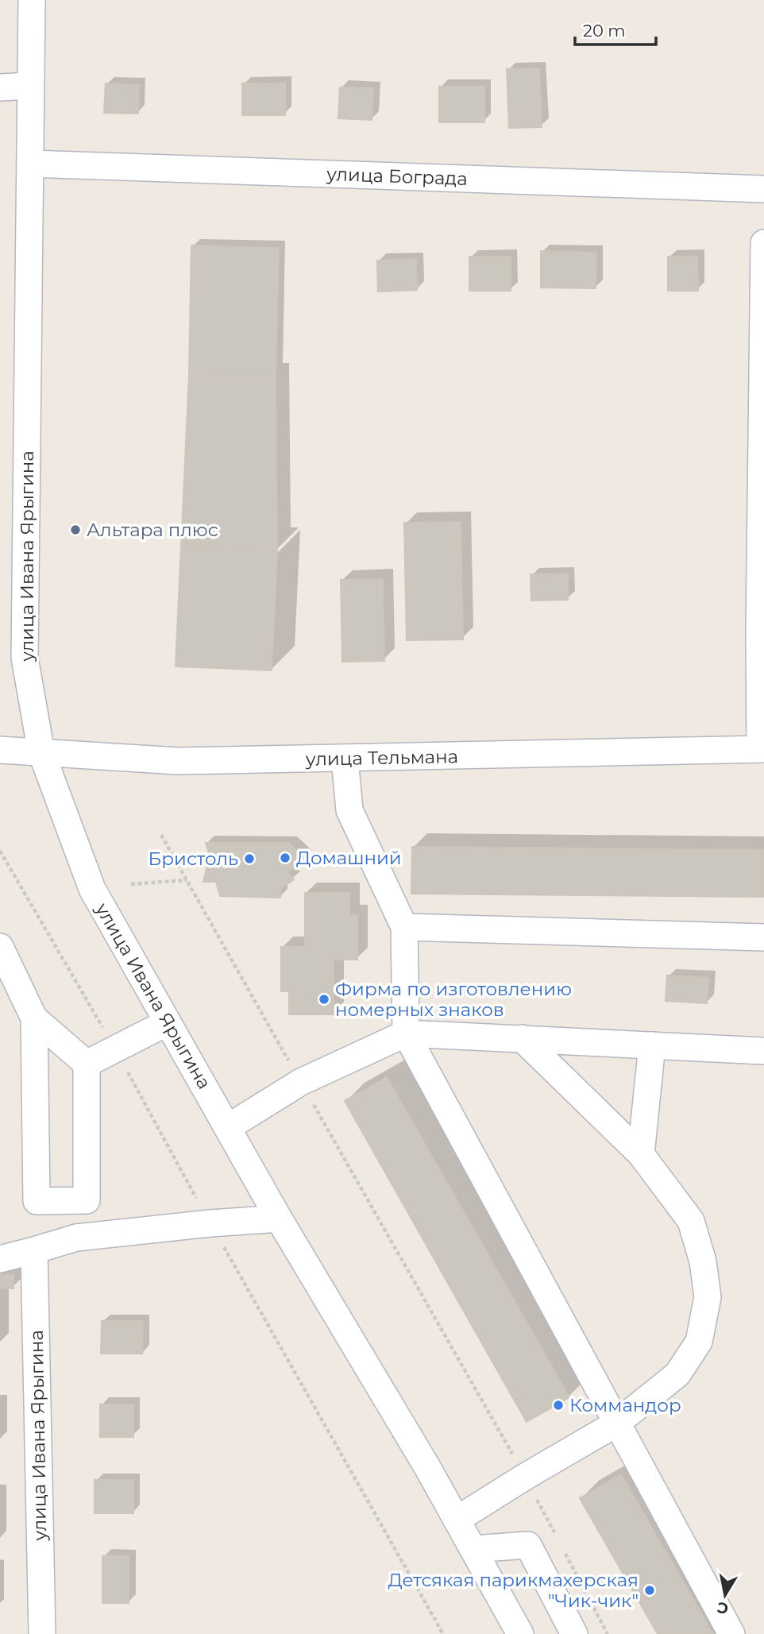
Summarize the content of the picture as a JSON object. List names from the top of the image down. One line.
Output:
{"streets":{"street":["улица Бограда","улица Ивана Ярыгина","улица Тельмана"]},"crossings":[["улица Бограда","улица Ивана Ярыгина"],["улица Ивана Ярыгина","улица Тельмана"]],"places":["Альтара плюс","Домашний","Бристоль","Фирма по изготовлению номерных знаков","Коммандор","Детсякая парикмахерская \"Чик-чик\""],"scale_bar":"20 m","north":"bottom"}
